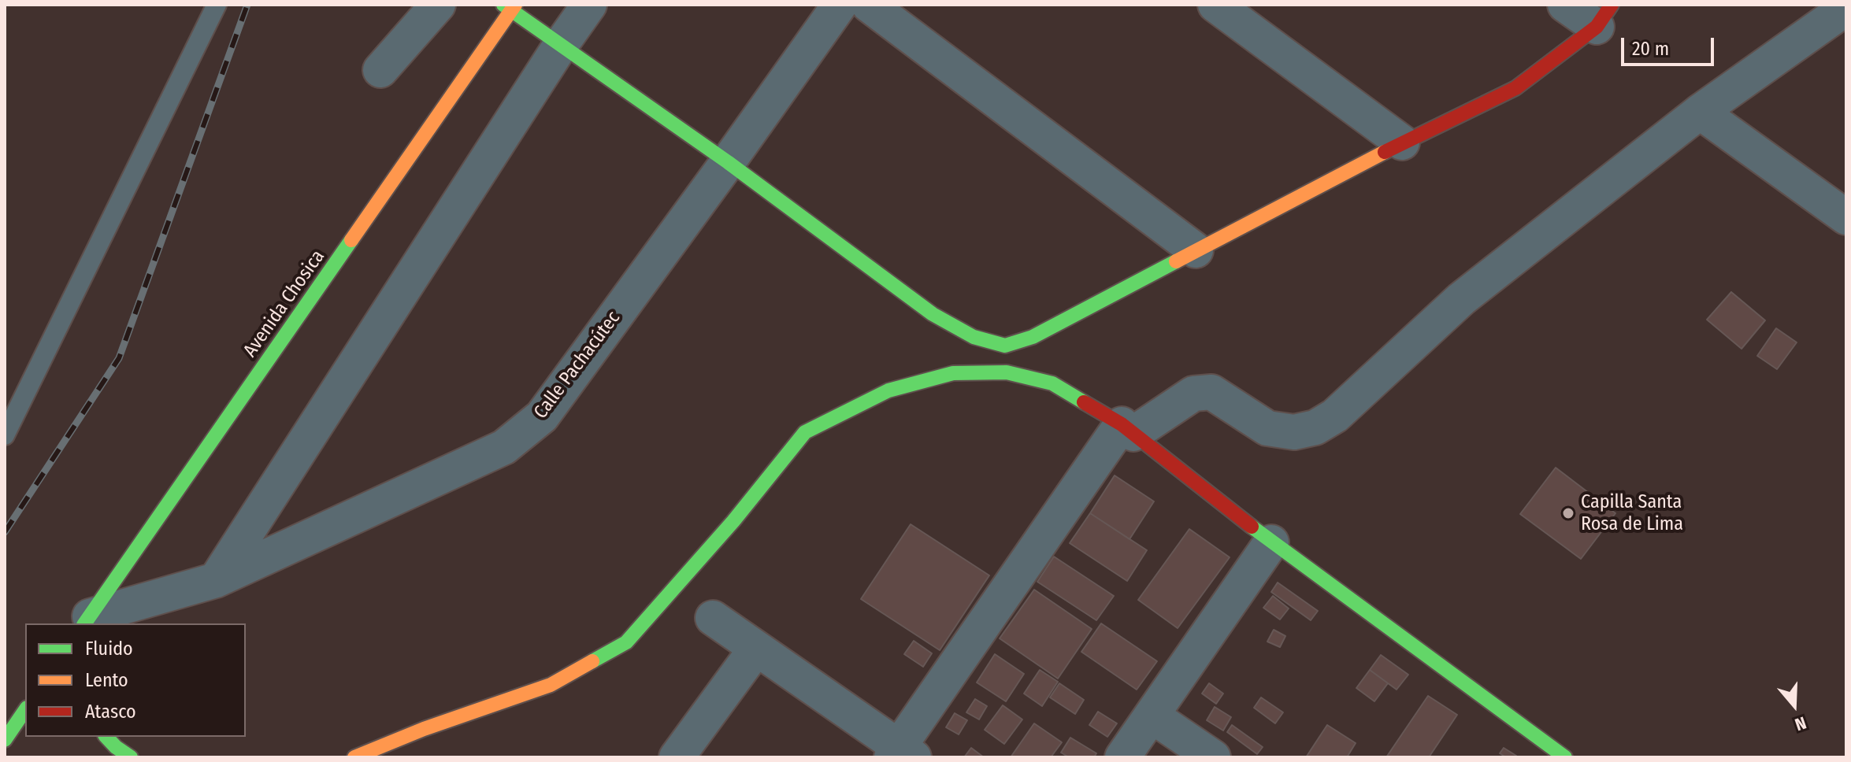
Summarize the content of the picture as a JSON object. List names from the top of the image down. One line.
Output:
{"streets":{"street":["Avenida Chosica","Calle Pachacútec"]},"crossings":[["Avenida Chosica","Calle Pachacútec"]],"places":["Capilla Santa Rosa de Lima"],"legend":["Fluido","Lento","Atasco"],"scale_bar":"20 m","north":"bottom"}
